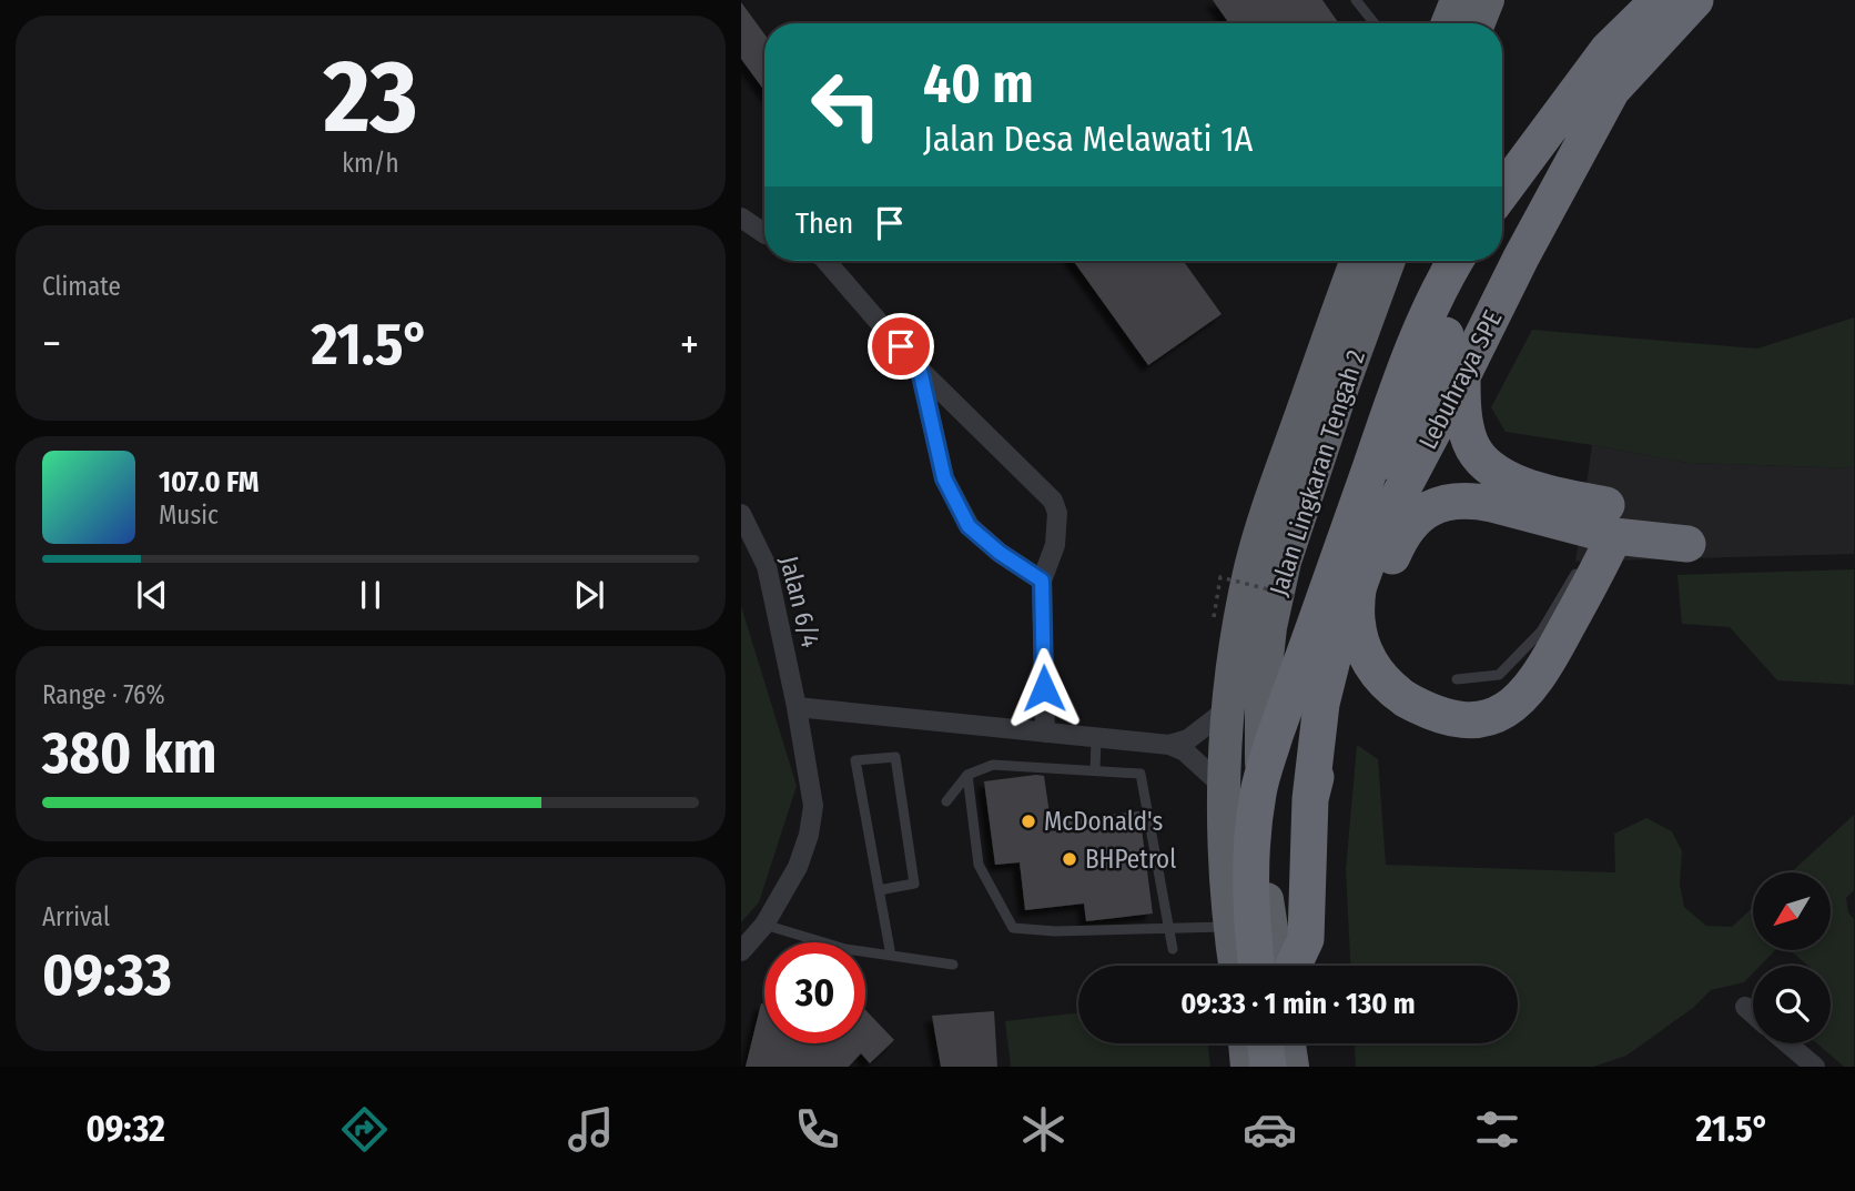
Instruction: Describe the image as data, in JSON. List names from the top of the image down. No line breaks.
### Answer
{"streets":{"highway":["Lebuhraya SPE","Jalan Lingkaran Tengah 2"],"street":["Jalan 6/4"]},"places":["McDonald's","BHPetrol"],"north":"bottom left","page":{"tile":[["23","km/h"],"Climate",["Range · 76%","380 km"],["Arrival","09:33"]],"turn":["40 m","Jalan Desa Melawati 1A"],"then":"Then","heat":["−","21.5°","+"],"song":["107.0 FM","Music"],"limit":"30","trip":"09:33 · 1 min · 130 m","tabs":["09:32","21.5°"]}}
